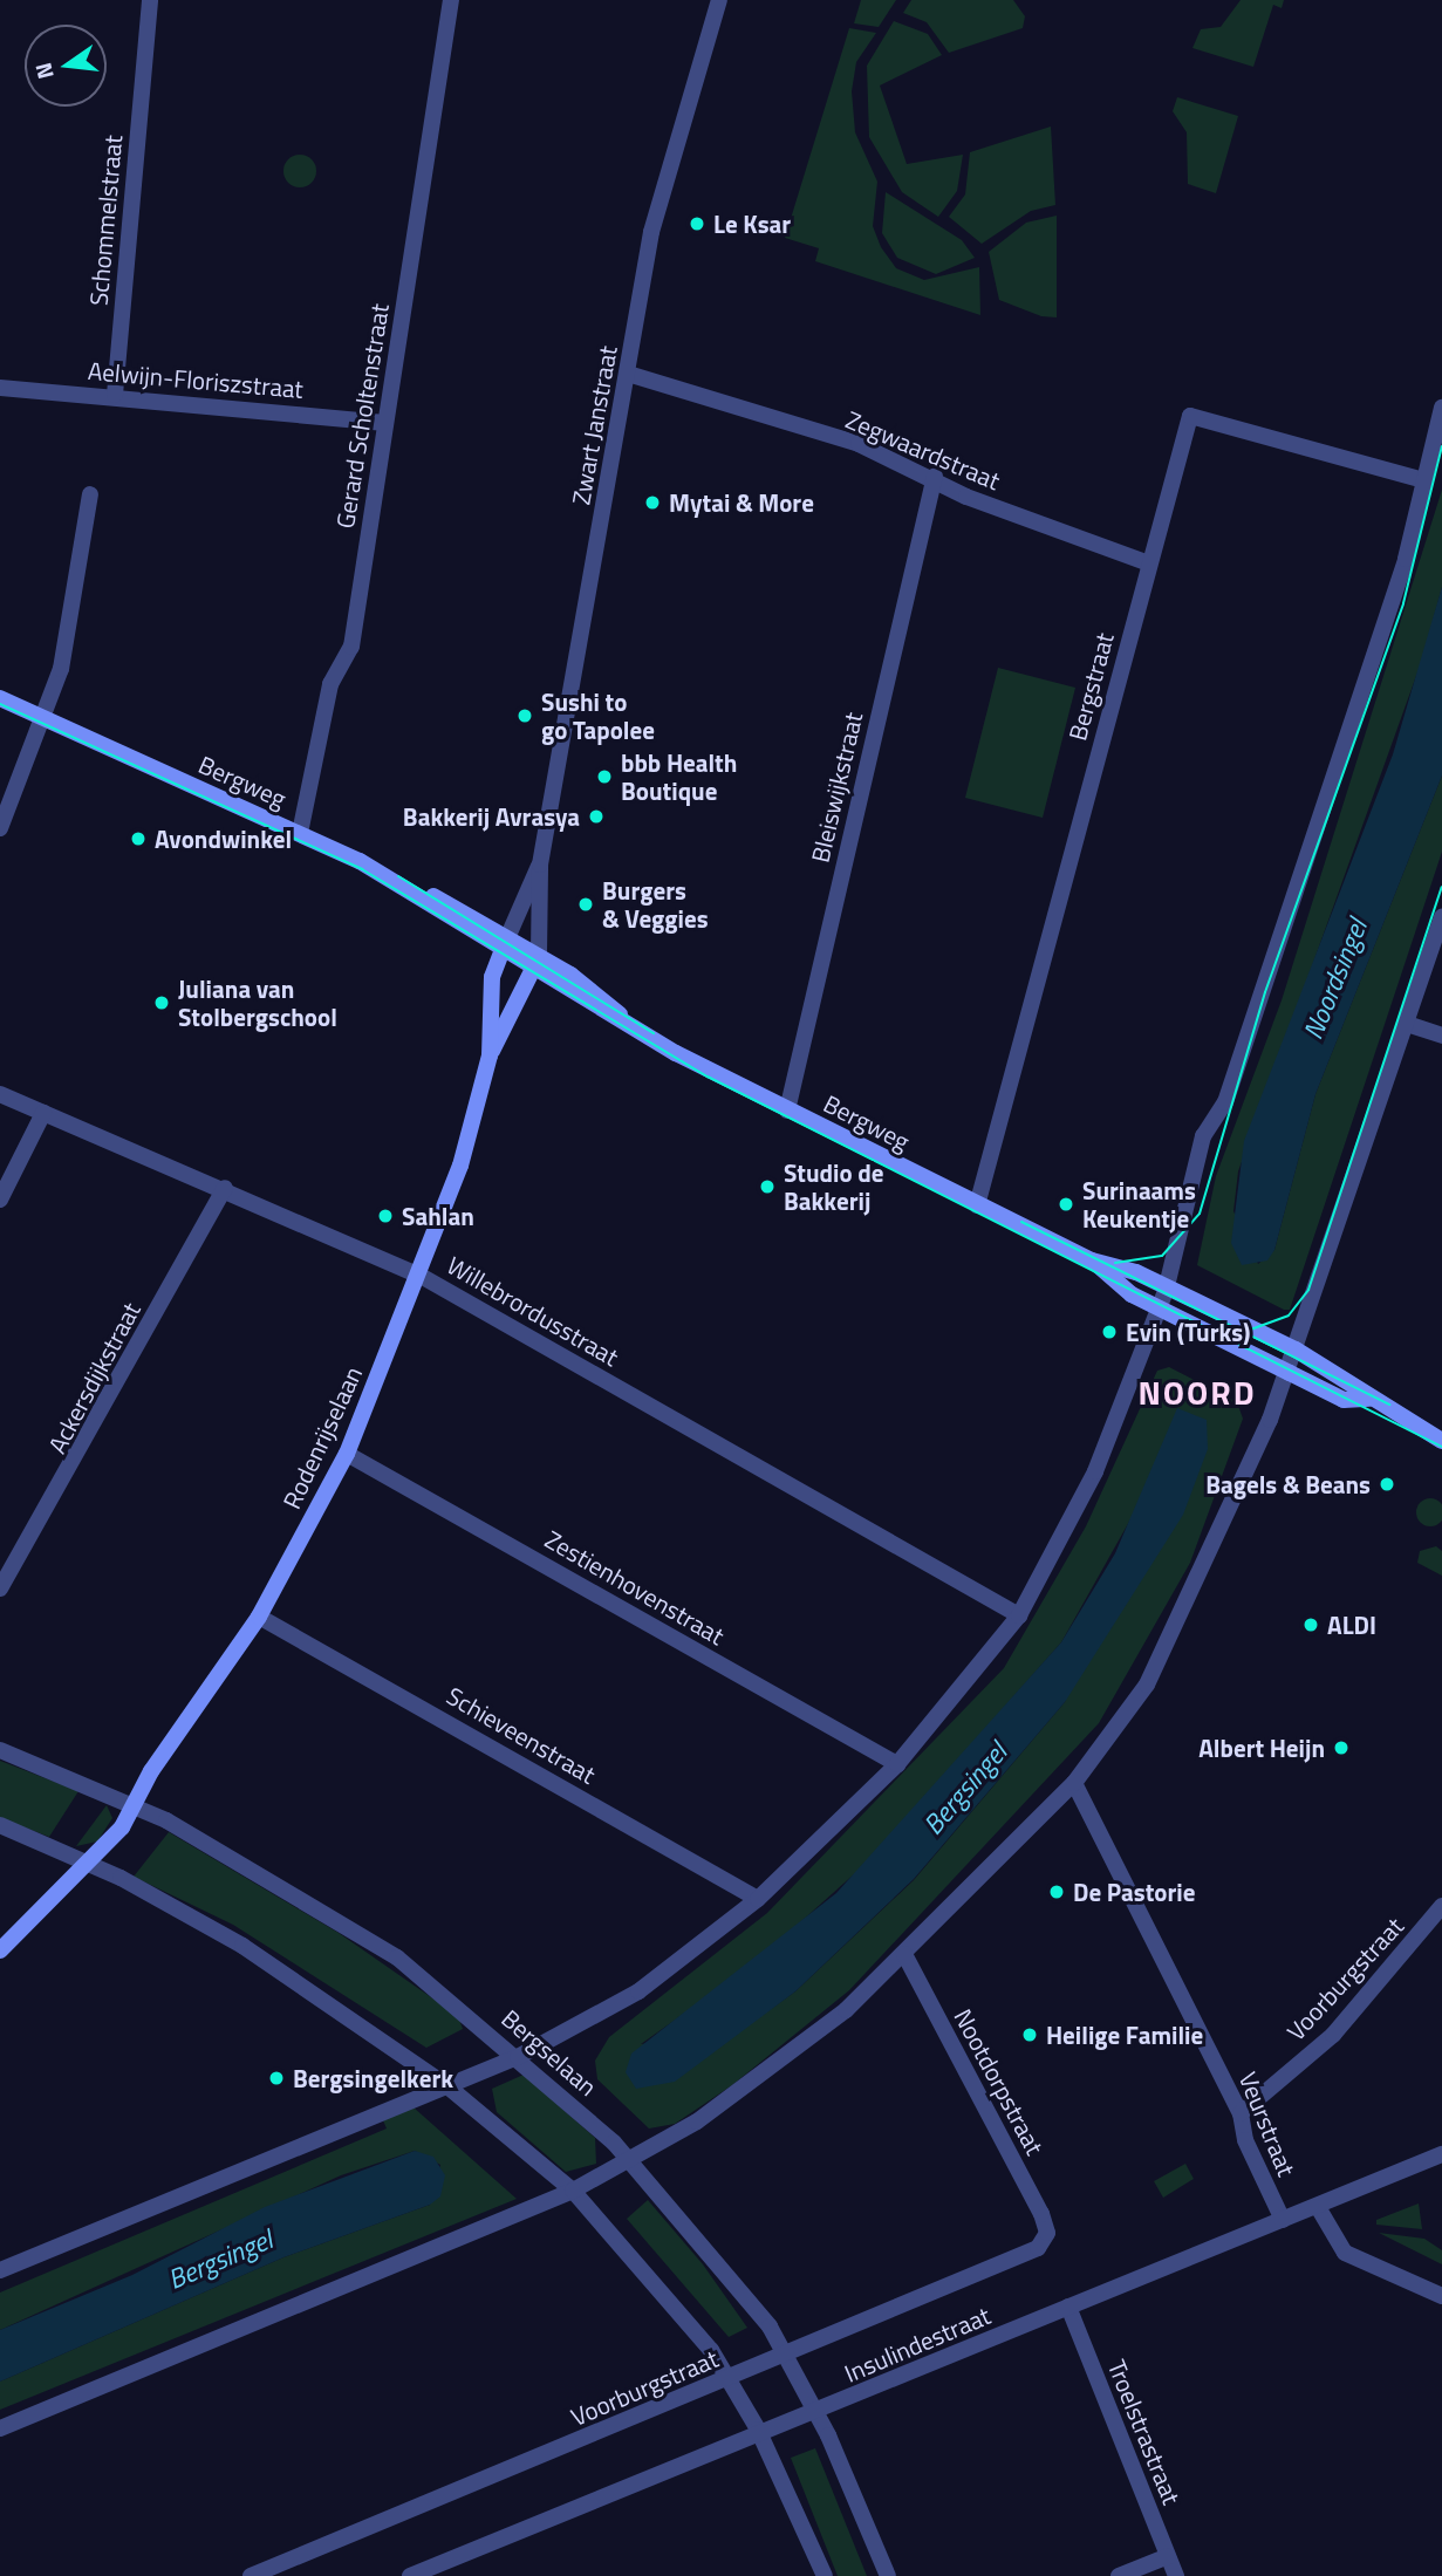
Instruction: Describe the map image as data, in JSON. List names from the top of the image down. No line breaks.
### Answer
{"streets":{"street":["Schommelstraat","Aelwijn-Floriszstraat","Gerard Scholtenstraat","Zwart Janstraat","Zegwaardstraat","Bergstraat","Bergweg","Bleiswijkstraat","Willebrordusstraat","Ackersdijkstraat","Rodenrijselaan","Zestienhovenstraat","Schieveenstraat","Voorburgstraat","Bergselaan","Nootdorpstraat","Veurstraat","Insulindestraat","Troelstrastraat"]},"crossings":[["Schommelstraat","Aelwijn-Floriszstraat"],["Aelwijn-Floriszstraat","Gerard Scholtenstraat"],["Gerard Scholtenstraat","Bergweg"],["Zwart Janstraat","Zegwaardstraat"],["Zwart Janstraat","Bergweg"],["Zwart Janstraat","Rodenrijselaan"],["Zegwaardstraat","Bergstraat"],["Zegwaardstraat","Bleiswijkstraat"],["Bergstraat","Bergweg"],["Bergweg","Bleiswijkstraat"],["Bergweg","Rodenrijselaan"],["Willebrordusstraat","Ackersdijkstraat"],["Willebrordusstraat","Rodenrijselaan"],["Rodenrijselaan","Zestienhovenstraat"],["Rodenrijselaan","Schieveenstraat"],["Rodenrijselaan","Bergselaan"],["Voorburgstraat","Bergselaan"],["Voorburgstraat","Nootdorpstraat"],["Voorburgstraat","Veurstraat"],["Bergselaan","Insulindestraat"],["Veurstraat","Insulindestraat"],["Insulindestraat","Troelstrastraat"]],"districts":["NOORD"],"water":["Noordsingel","Bergsingel"],"places":["Le Ksar","Mytai & More","Sushi to go Tapolee","bbb Health Boutique","Bakkerij Avrasya","Avondwinkel","Burgers & Veggies","Juliana van Stolbergschool","Studio de Bakkerij","Surinaams Keukentje","Sahlan","Evin (Turks)","Bagels & Beans","ALDI","Albert Heijn","De Pastorie","Heilige Familie","Bergsingelkerk"],"north":"left"}
